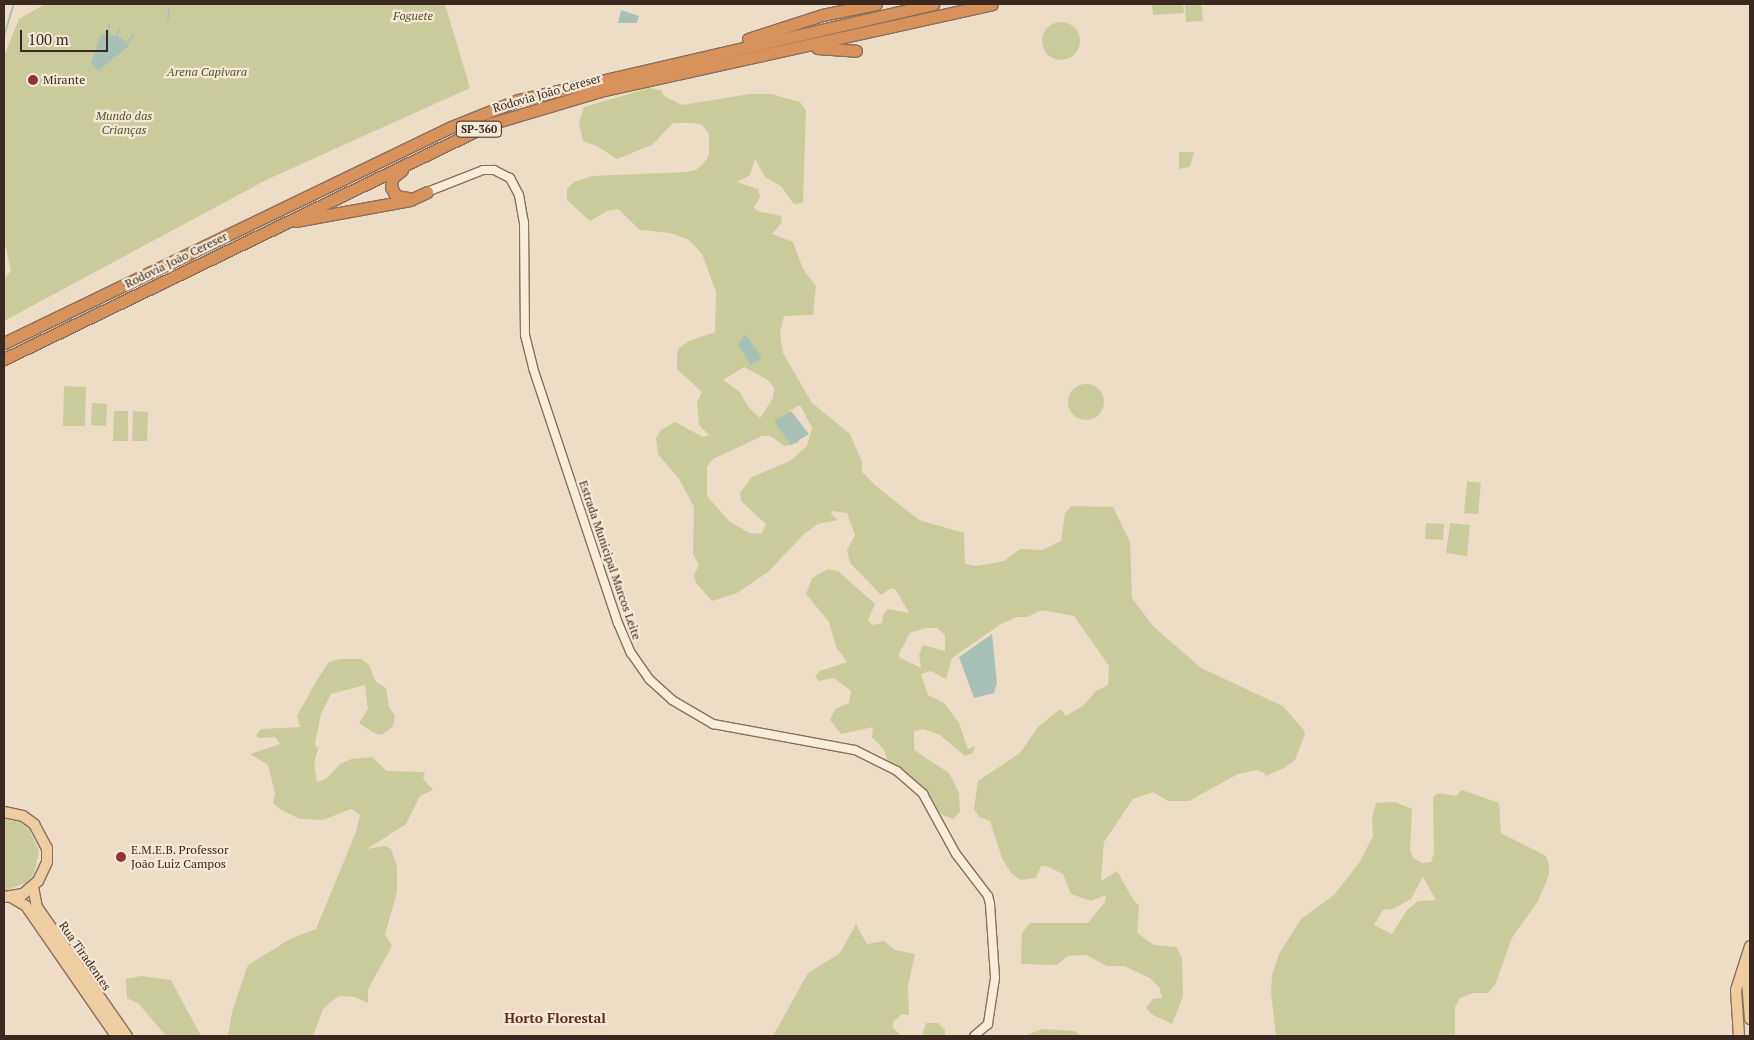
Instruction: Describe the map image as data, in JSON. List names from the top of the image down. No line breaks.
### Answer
{"streets":{"highway":["Rodovia João Cereser","SP-360"],"main road":["Rua Tiradentes"],"street":["Estrada Municipal Marcos Leite"]},"districts":["Horto Florestal"],"parks":["Foguete","Arena Capivara","Mundo das Crianças"],"places":["Mirante","E.M.E.B. Professor João Luiz Campos"],"scale_bar":"100 m"}
